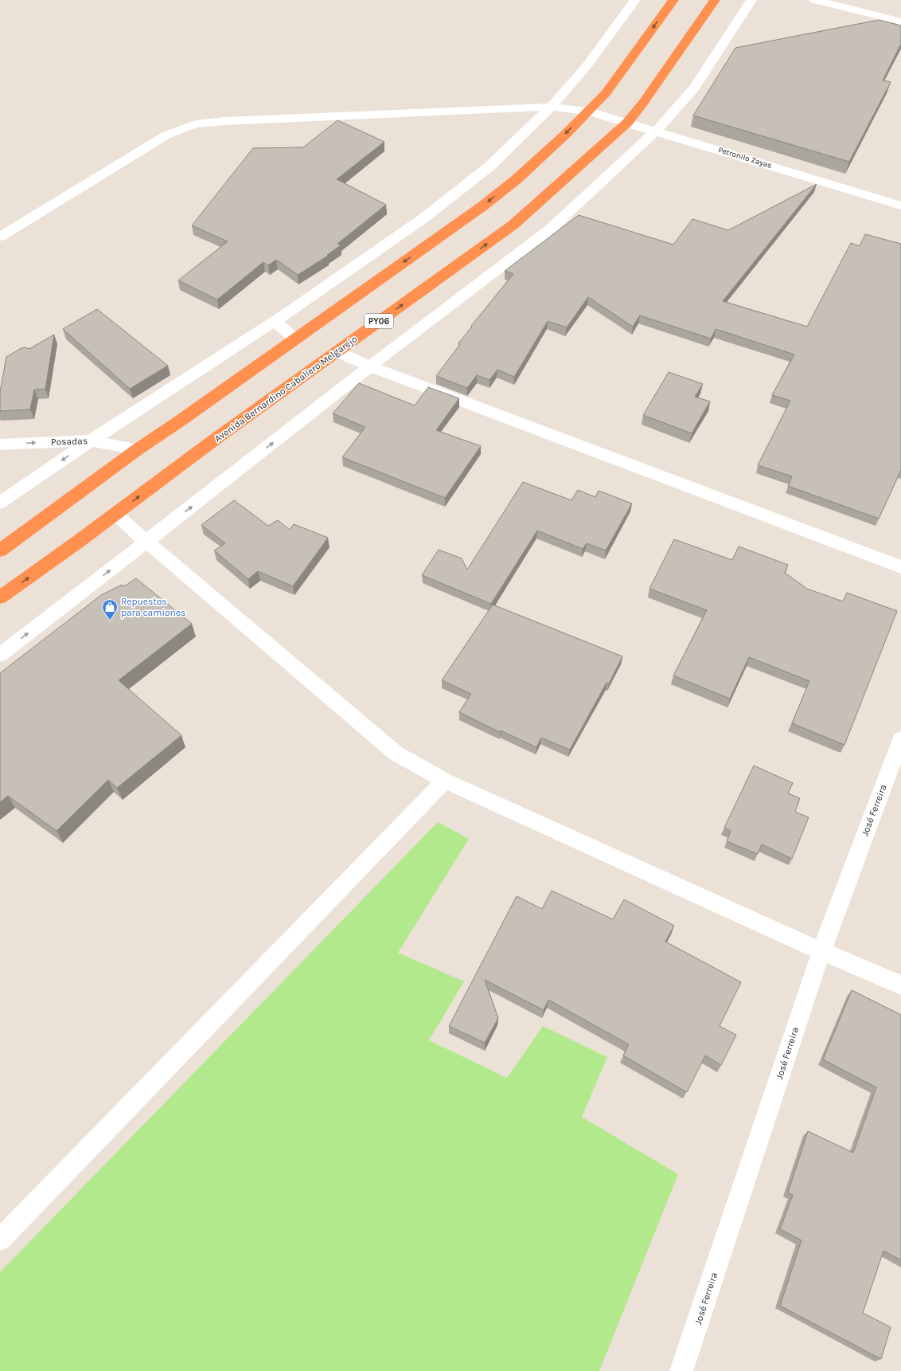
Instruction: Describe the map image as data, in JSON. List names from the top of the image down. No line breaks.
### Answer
{"streets":{"highway":["PY06","Avenida Bernardino Caballero Melgarejo"],"street":["Petronilo Zayas","Posadas","José Ferreira"]},"crossings":[["Petronilo Zayas","Avenida Bernardino Caballero Melgarejo"]],"one_way":["Posadas"],"places":{"shop":["Repuestos para camiones"]}}
